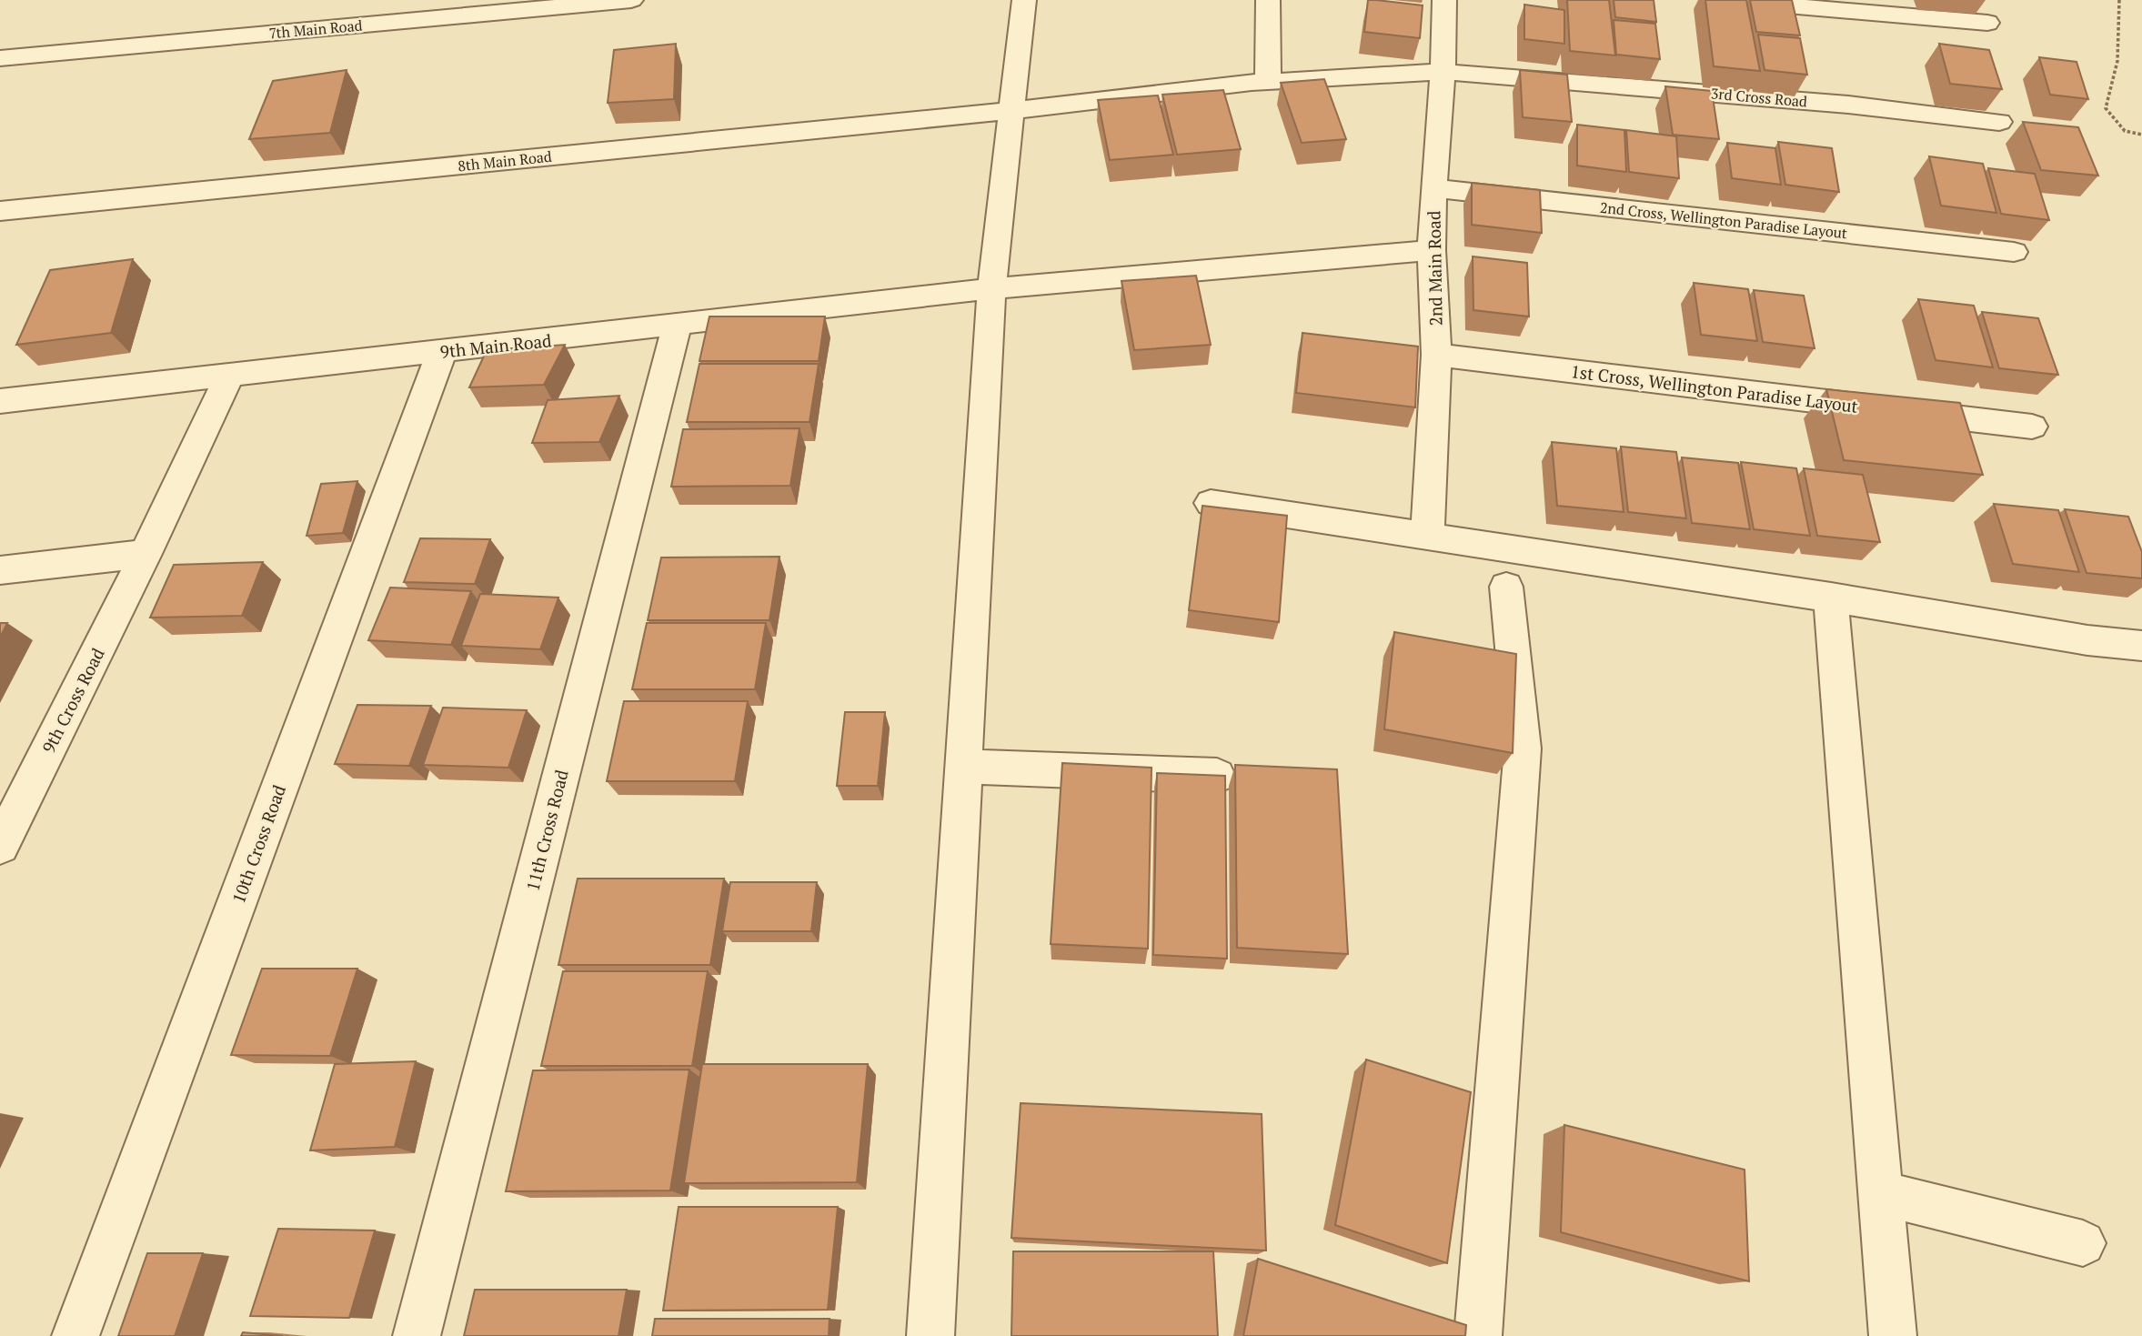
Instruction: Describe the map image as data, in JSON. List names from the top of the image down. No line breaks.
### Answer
{"streets":{"street":["7th Main Road","3rd Cross Road","8th Main Road","2nd Cross, Wellington Paradise Layout","2nd Main Road","9th Main Road","1st Cross, Wellington Paradise Layout","9th Cross Road","11th Cross Road","10th Cross Road"]},"crossings":[["3rd Cross Road","8th Main Road"],["3rd Cross Road","2nd Main Road"],["2nd Cross, Wellington Paradise Layout","2nd Main Road"],["2nd Main Road","9th Main Road"],["2nd Main Road","1st Cross, Wellington Paradise Layout"],["9th Main Road","9th Cross Road"],["9th Main Road","11th Cross Road"],["9th Main Road","10th Cross Road"]]}
